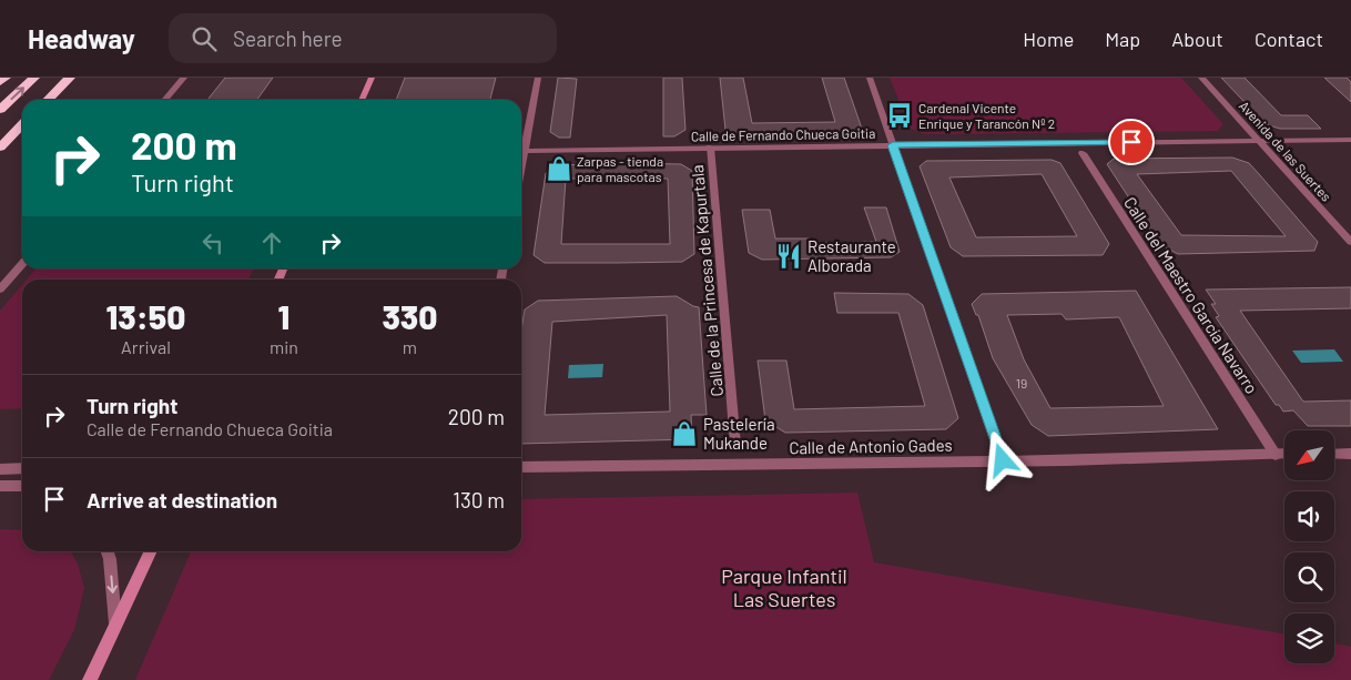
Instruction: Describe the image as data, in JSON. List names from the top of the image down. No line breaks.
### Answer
{"streets":{"street":["Calle de Fernando Chueca Goitia","Avenida de las Suertes","Calle de la Princesa de Kapurtala","Calle del Maestro García Navarro","Calle de Antonio Gades"]},"crossings":[["Calle de Fernando Chueca Goitia","Avenida de las Suertes"],["Calle de Fernando Chueca Goitia","Calle de la Princesa de Kapurtala"],["Calle del Maestro García Navarro","Calle de Antonio Gades"]],"parks":["Parque Infantil Las Suertes"],"places":{"bus stop":["Cardenal Vicente Enrique y Tarancón Nº 2"],"shop":["Zarpas - tienda para mascotas","Pastelería Mukande"],"restaurant":["Restaurante Alborada"]},"house_numbers":["19"],"north":"bottom left","page":{"header":"Headway","search":"Search here","nav":["Home","Map","About","Contact"],"turn":["200 m","Turn right"],"eta":["13:50","Arrival","1","min","330","m"],"list":[{"name":"Turn right","note":"Calle de Fernando Chueca Goitia","value":"200 m"},{"name":"Arrive at destination","value":"130 m"}]}}
